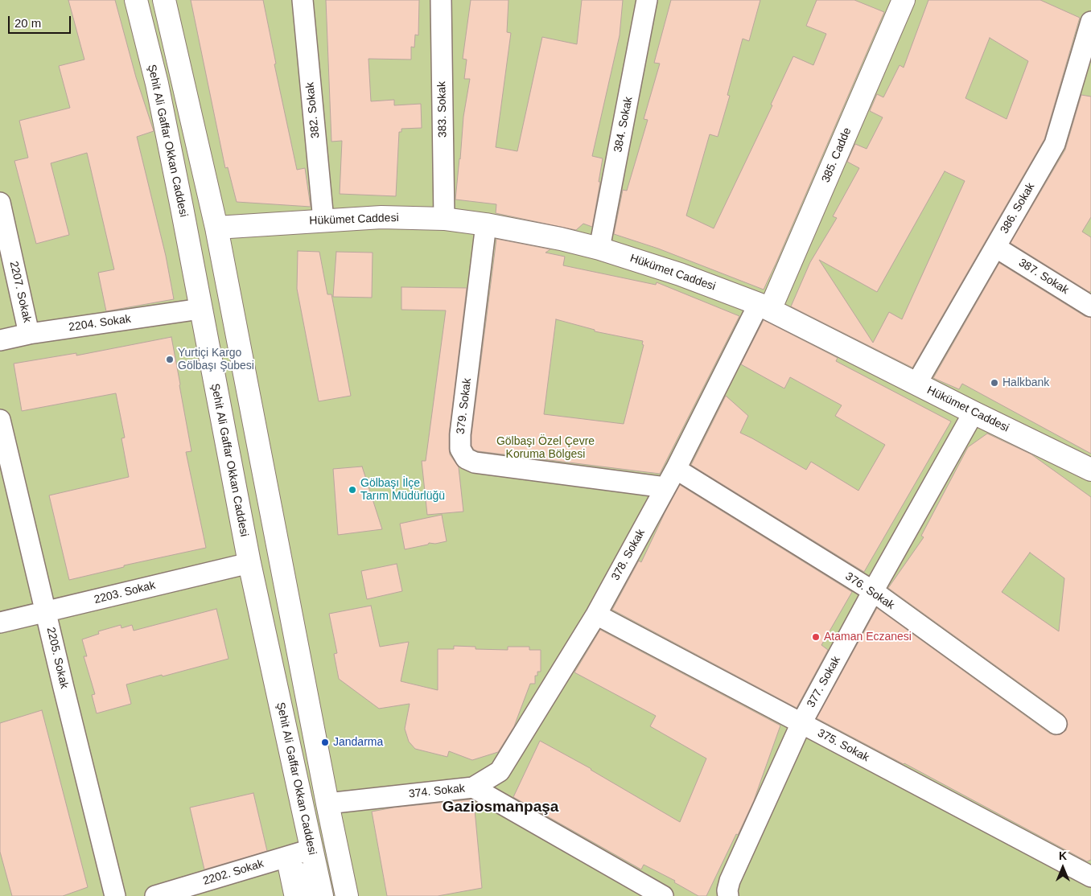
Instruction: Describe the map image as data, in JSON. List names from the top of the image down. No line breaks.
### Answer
{"streets":{"street":["383. Sokak","382. Sokak","384. Sokak","Şehit Ali Gaffar Okkan Caddesi","385. Cadde","386. Sokak","Hükümet Caddesi","387. Sokak","2207. Sokak","2204. Sokak","379. Sokak","378. Sokak","376. Sokak","2203. Sokak","2205. Sokak","377. Sokak","375. Sokak","374. Sokak","2202. Sokak"]},"crossings":[["383. Sokak","Hükümet Caddesi"],["382. Sokak","Hükümet Caddesi"],["384. Sokak","Hükümet Caddesi"],["Şehit Ali Gaffar Okkan Caddesi","2204. Sokak"],["Şehit Ali Gaffar Okkan Caddesi","2203. Sokak"],["Şehit Ali Gaffar Okkan Caddesi","2202. Sokak"],["385. Cadde","Hükümet Caddesi"],["385. Cadde","378. Sokak"],["386. Sokak","Hükümet Caddesi"],["386. Sokak","387. Sokak"],["Hükümet Caddesi","379. Sokak"],["Hükümet Caddesi","378. Sokak"],["Hükümet Caddesi","377. Sokak"],["2207. Sokak","2204. Sokak"],["379. Sokak","378. Sokak"],["378. Sokak","376. Sokak"],["378. Sokak","375. Sokak"],["378. Sokak","374. Sokak"],["376. Sokak","377. Sokak"],["2203. Sokak","2205. Sokak"],["377. Sokak","375. Sokak"]],"districts":["Gaziosmanpaşa"],"parks":["Gölbaşı Özel Çevre Koruma Bölgesi"],"places":["Yurtiçi Kargo Gölbaşı Şubesi","Halkbank","Gölbaşı İlçe Tarım Müdürlüğü","Ataman Eczanesi","Jandarma"],"scale_bar":"20 m","north":"top"}
